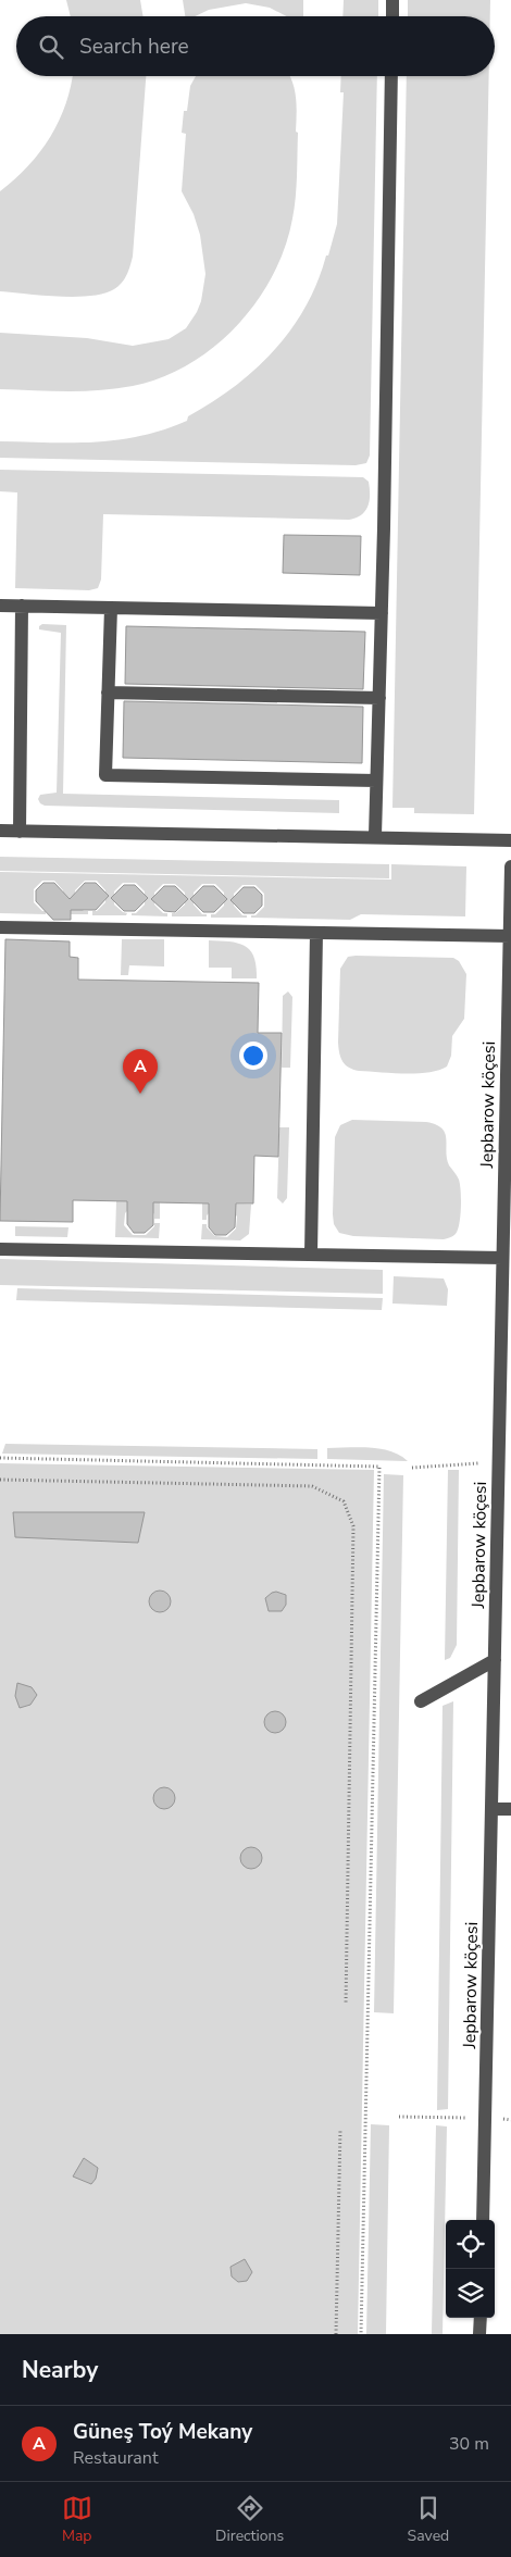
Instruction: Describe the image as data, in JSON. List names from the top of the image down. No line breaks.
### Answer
{"streets":{"street":["Jepbarow köçesi"]},"page":{"search":"Search here","pins":"A","heading":"Nearby","list":[{"mark":"A","name":"Güneş Toý Mekany","note":"Restaurant","value":"30 m"}],"nav":["Map","Directions","Saved"]}}
